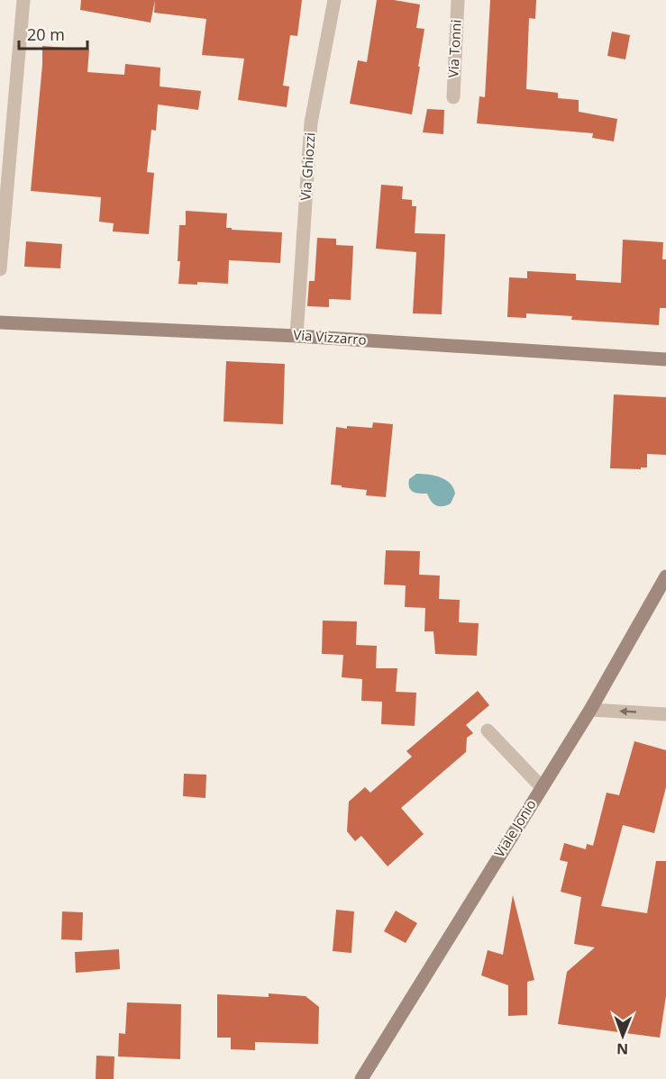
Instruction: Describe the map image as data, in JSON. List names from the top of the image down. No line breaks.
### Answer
{"streets":{"street":["Via Tonni","Via Ghiozzi","Via Vizzarro","Viale Jonio"]},"crossings":[["Via Ghiozzi","Via Vizzarro"]],"scale_bar":"20 m","north":"bottom"}
